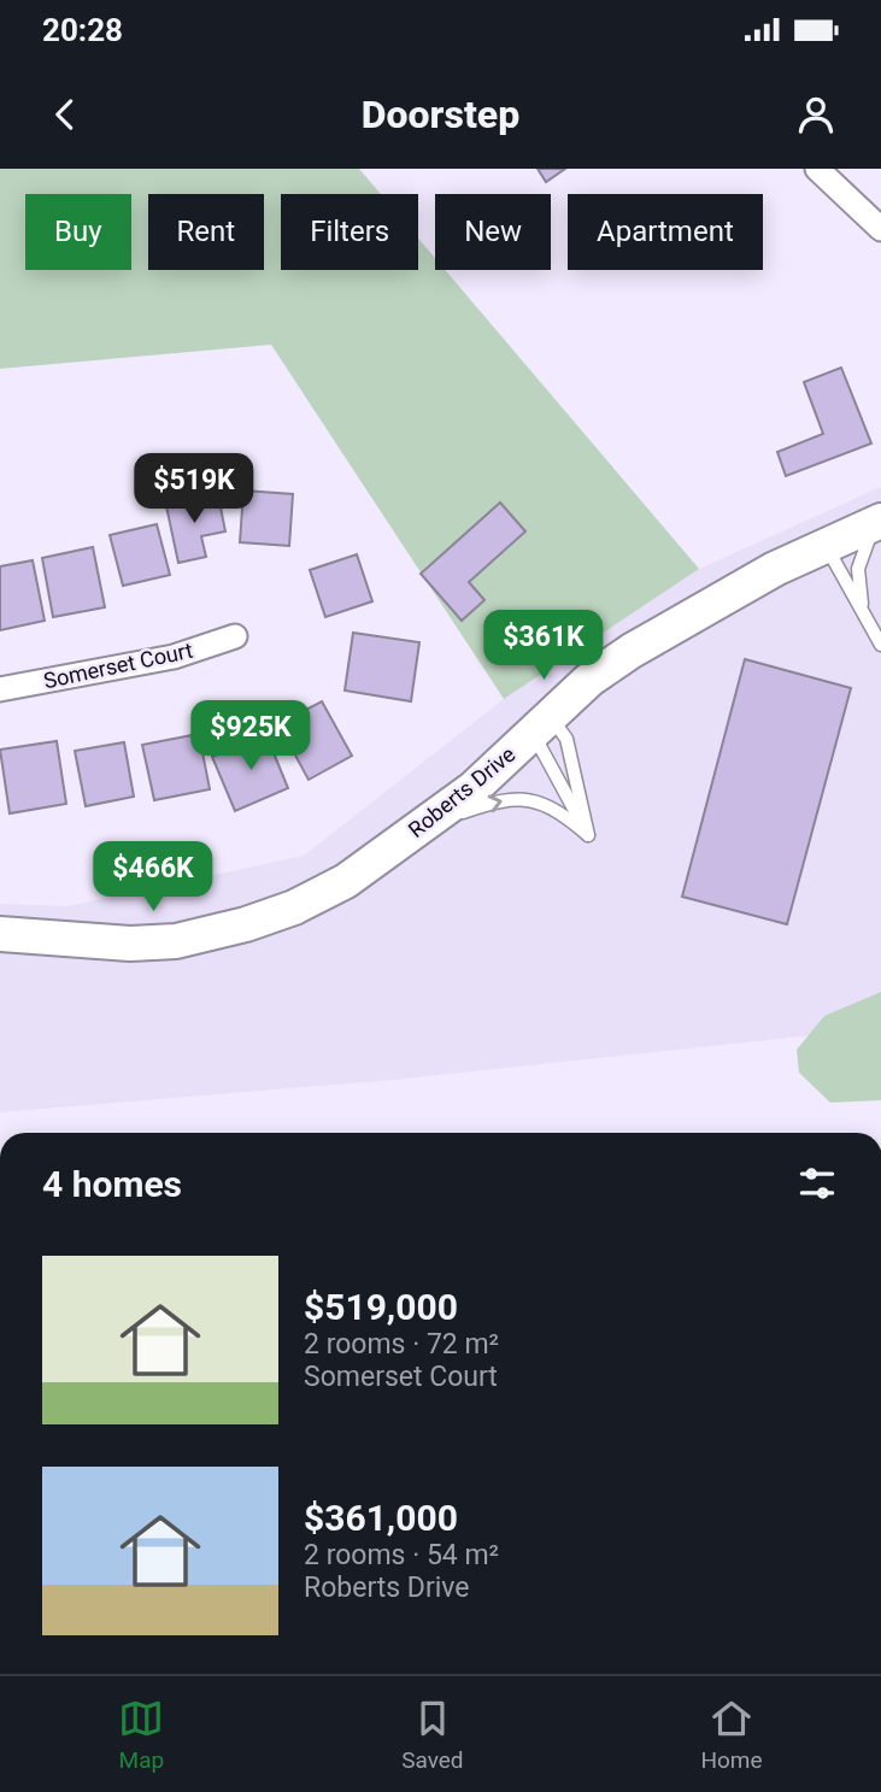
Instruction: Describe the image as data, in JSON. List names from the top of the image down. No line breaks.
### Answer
{"streets":{"street":["Somerset Court","Roberts Drive"]},"page":{"status":"20:28","header":"Doorstep","chip":["Buy","Rent","Filters","New","Apartment"],"price":["$519K","$361K","$925K","$466K"],"heading":"4 homes","list":[{"name":"$519,000","note":"2 rooms · 72 m² · Somerset Court"},{"name":"$361,000","note":"2 rooms · 54 m² · Roberts Drive"}],"tabs":["Map","Saved","Home"]}}
